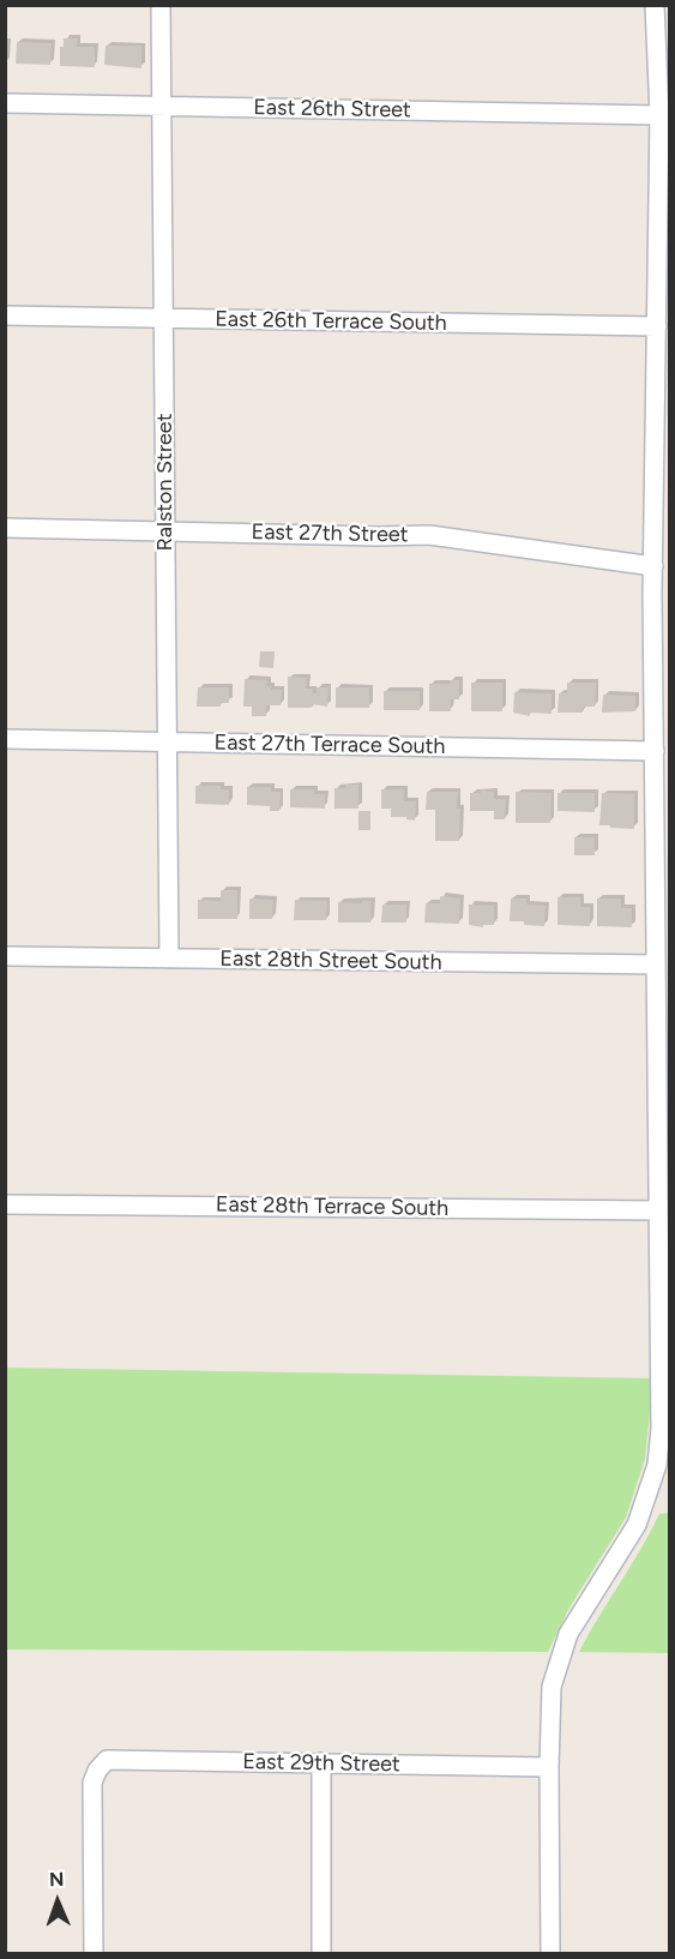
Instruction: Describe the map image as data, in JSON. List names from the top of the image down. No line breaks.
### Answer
{"streets":{"street":["East 26th Street","East 26th Terrace South","Ralston Street","East 27th Street","East 27th Terrace South","East 28th Street South","East 28th Terrace South","East 29th Street"]},"crossings":[["East 26th Street","Ralston Street"],["East 26th Terrace South","Ralston Street"],["Ralston Street","East 27th Street"],["Ralston Street","East 27th Terrace South"],["Ralston Street","East 28th Street South"]],"north":"top"}
